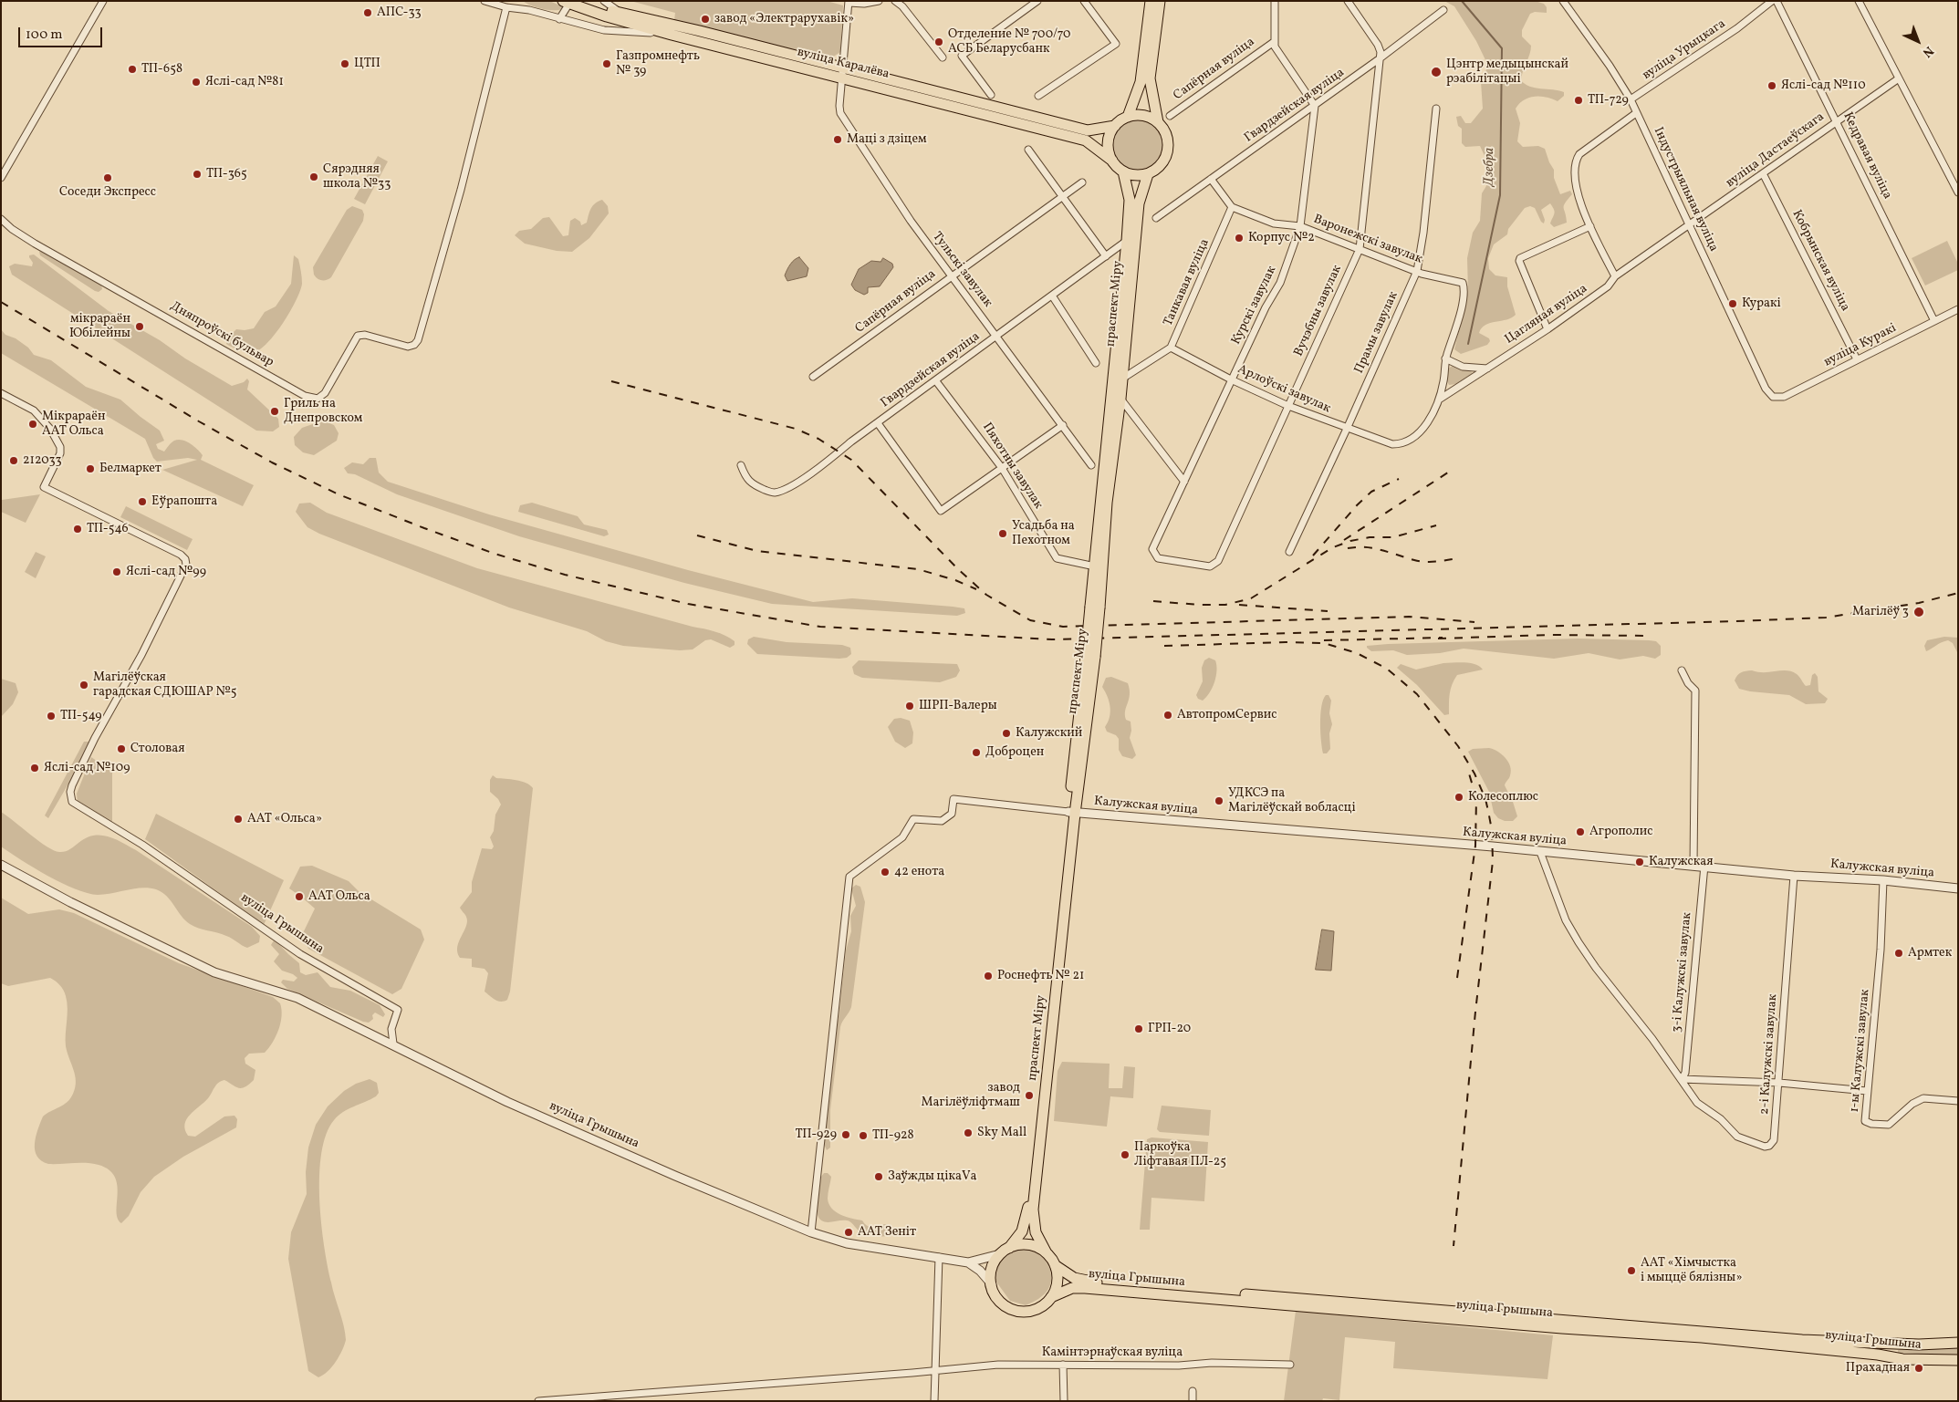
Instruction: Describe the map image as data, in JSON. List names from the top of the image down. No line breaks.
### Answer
{"streets":{"main road":["вуліца Каралёва","праспект Міру","вуліца Грышына"],"street":["вуліца Урыцкага","Сапёрная вуліца","Гвардзейская вуліца","вуліца Дастаеўскага","Кедравая вуліца","Індустрыяльная вуліца","Варонежскі завулак","Кобрынская вуліца","Тульскі завулак","Танкавая вуліца","Курскі завулак","Вучэбны завулак","Цагляная вуліца","Прамы завулак","Дняпроўскі бульвар","вуліца Куракі","Арлоўскі завулак","Пяхотны завулак","Калужская вуліца","3-і Калужскі завулак","1-ы Калужскі завулак","2-і Калужскі завулак","Камінтэрнаўская вуліца"]},"crossings":[["вуліца Урыцкага","Індустрыяльная вуліца"],["вуліца Каралёва","Тульскі завулак"],["вуліца Каралёва","праспект Міру"],["Сапёрная вуліца","Тульскі завулак"],["Гвардзейская вуліца","Тульскі завулак"],["Гвардзейская вуліца","праспект Міру"],["Гвардзейская вуліца","Курскі завулак"],["Гвардзейская вуліца","Вучэбны завулак"],["Гвардзейская вуліца","Пяхотны завулак"],["вуліца Дастаеўскага","Кедравая вуліца"],["вуліца Дастаеўскага","Індустрыяльная вуліца"],["вуліца Дастаеўскага","Кобрынская вуліца"],["вуліца Дастаеўскага","Цагляная вуліца"],["Кедравая вуліца","вуліца Куракі"],["Індустрыяльная вуліца","Цагляная вуліца"],["Індустрыяльная вуліца","вуліца Куракі"],["Варонежскі завулак","Танкавая вуліца"],["Варонежскі завулак","Курскі завулак"],["Варонежскі завулак","Вучэбны завулак"],["Варонежскі завулак","Прамы завулак"],["Кобрынская вуліца","вуліца Куракі"],["Танкавая вуліца","Арлоўскі завулак"],["праспект Міру","Пяхотны завулак"],["праспект Міру","Калужская вуліца"],["праспект Міру","вуліца Грышына"],["Курскі завулак","Вучэбны завулак"],["Курскі завулак","Арлоўскі завулак"],["Вучэбны завулак","Арлоўскі завулак"],["Цагляная вуліца","Арлоўскі завулак"],["Прамы завулак","Арлоўскі завулак"],["Калужская вуліца","3-і Калужскі завулак"],["Калужская вуліца","1-ы Калужскі завулак"],["Калужская вуліца","2-і Калужскі завулак"],["3-і Калужскі завулак","2-і Калужскі завулак"]],"water":["Дзебра"],"places":["АПС-33","завод «Электрарухавік»","Отделение № 700/70 АСБ Беларусбанк","ЦТП","Газпромнефть № 39","ТП-658","Цэнтр медыцынскай рэабілітацыі","Яслі-сад №81","Яслі-сад №110","ТП-729","Маці з дзіцем","ТП-365","Сярэдняя школа №33","Соседи Экспресс","Корпус №2","Куракі","мікрараён Юбілейны","Гриль на Днепровском","Мікрараён ААТ Ольса","212033","Белмаркет","Еўрапошта","ТП-546","Усадьба на Пехотном","Яслі-сад №99","Магілёў 3","Магілёўская гарадская СДЮШАР №5","ШРП-Валеры","АвтопромСервис","ТП-549","Калужский","Столовая","Доброцен","Яслі-сад №109","Колесоплюс","УДКСЭ па Магілёўскай вобласці","ААТ «Ольса»","Агрополис","Калужская","42 енота","ААТ Ольса","Армтек","Роснефть № 21","ГРП-20","завод Магілёўліфтмаш","Sky Mall","ТП-929","ТП-928","Паркоўка Ліфтавая ПЛ-25","Заўжды цікаVа","ААТ Зеніт","ААТ «Хімчыстка і мыццё бялізны»","Прахадная"],"scale_bar":"100 m","north":"bottom right"}
